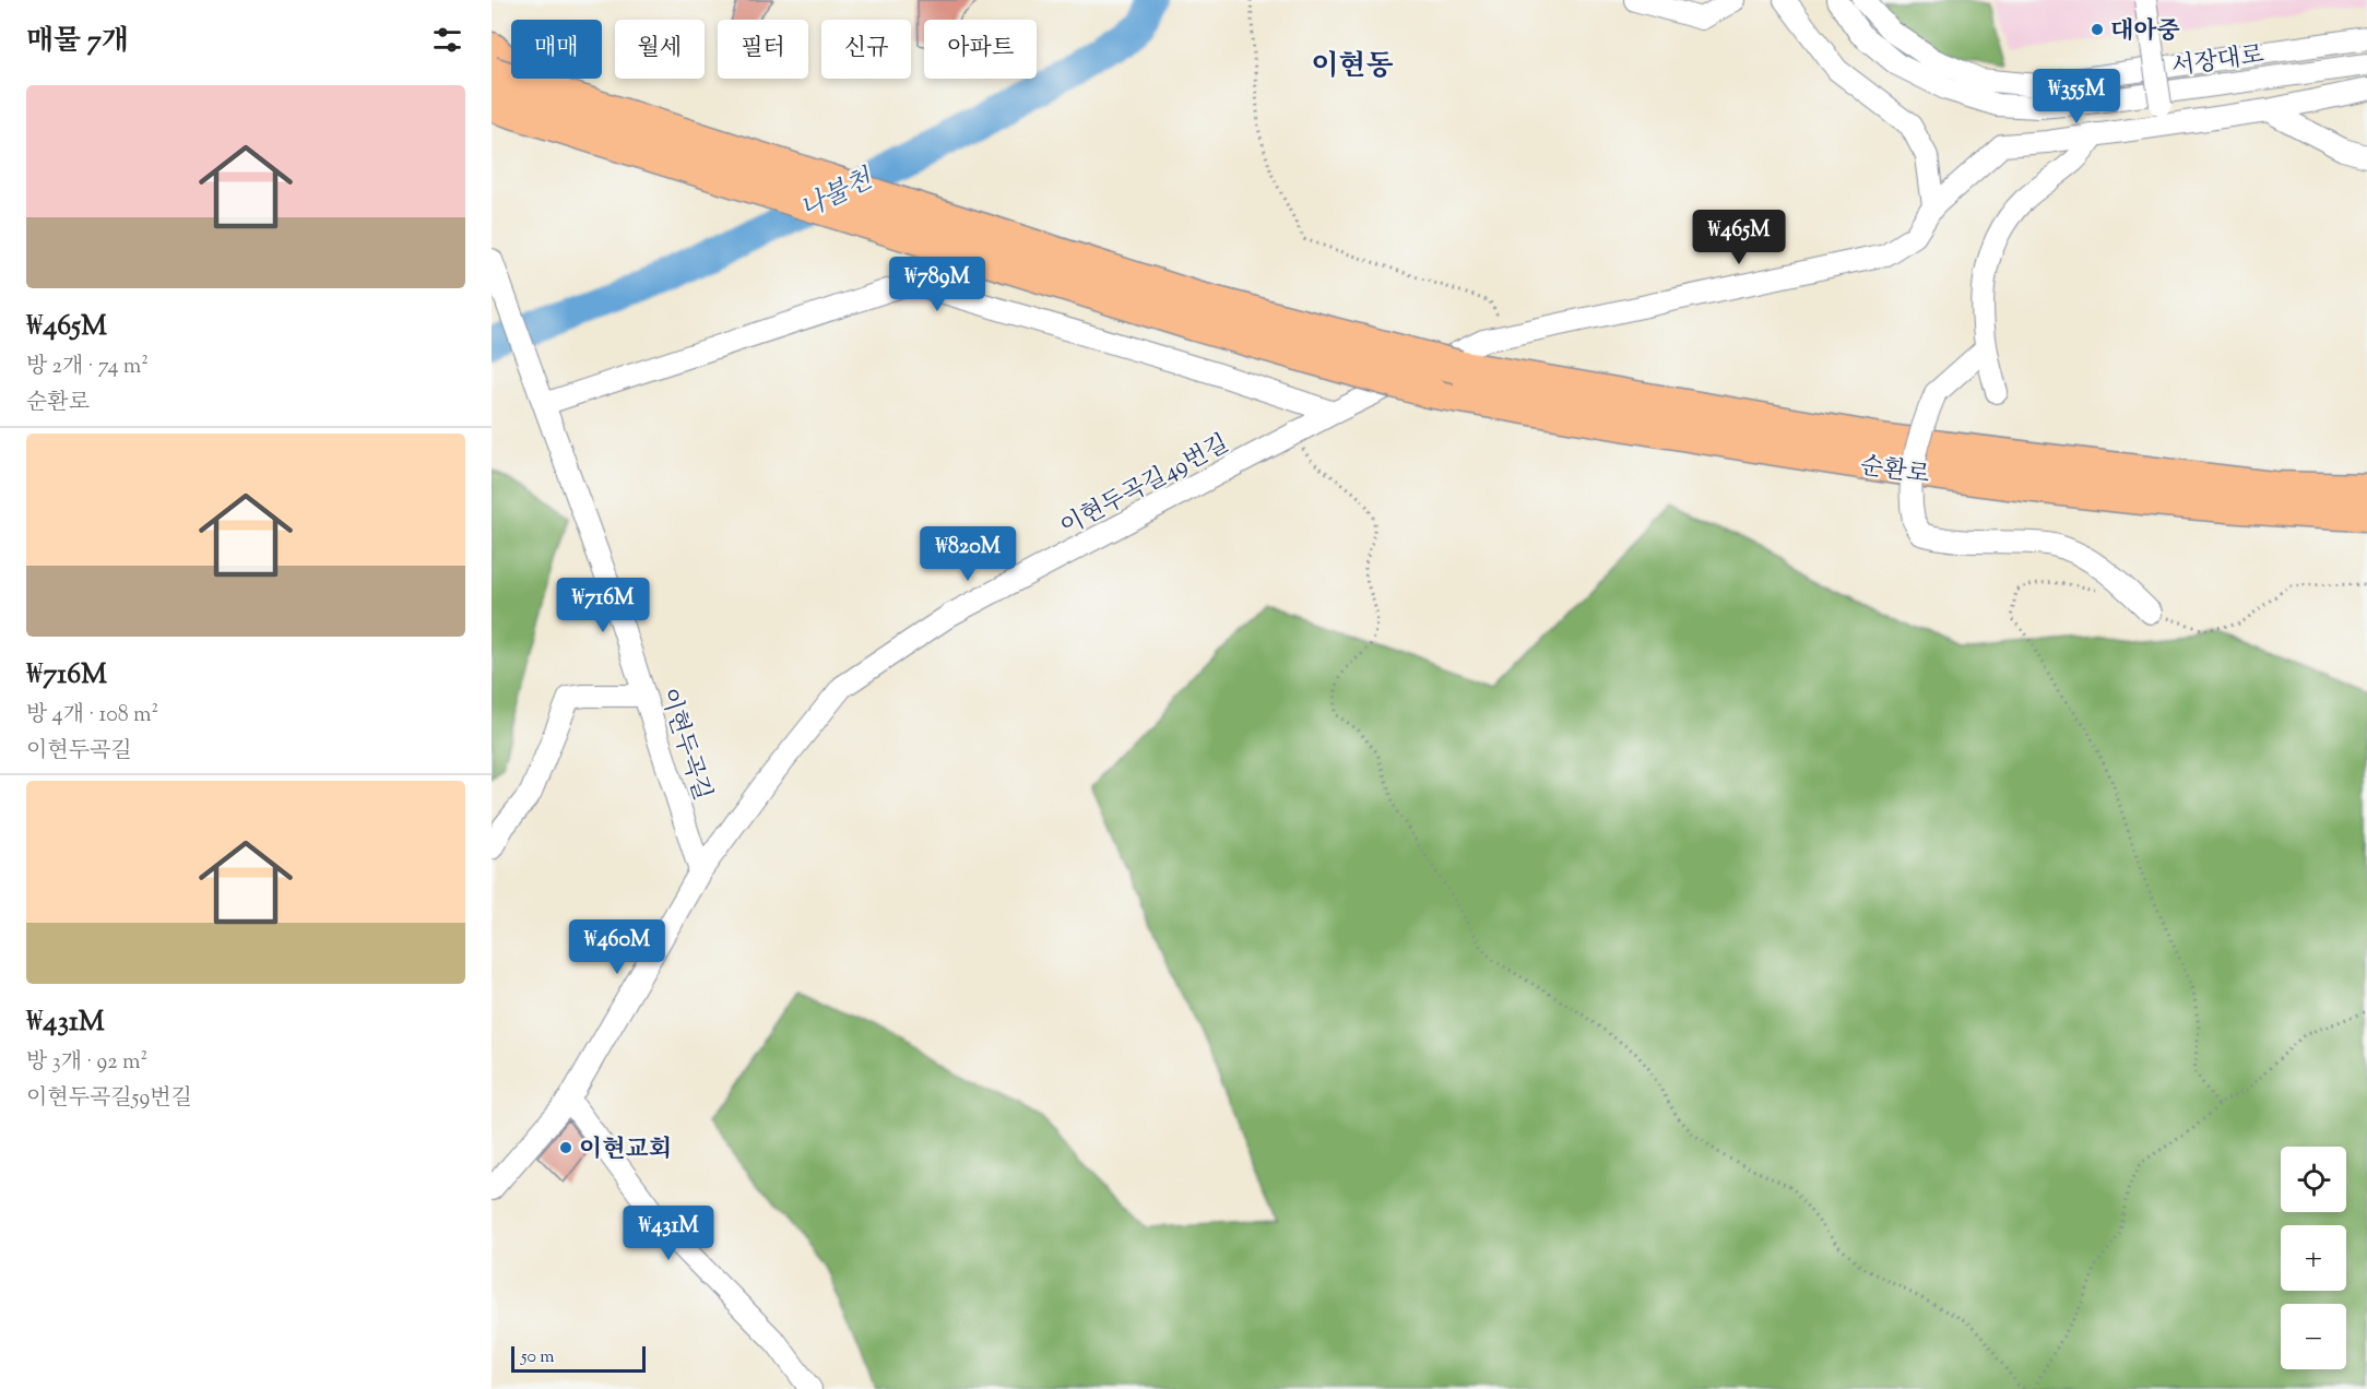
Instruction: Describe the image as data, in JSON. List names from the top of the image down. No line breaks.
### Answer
{"streets":{"highway":["순환로"],"street":["서장대로","이현두곡길49번길","이현두곡길"]},"crossings":[["이현두곡길49번길","이현두곡길"]],"districts":["이현동"],"water":["나불천"],"places":["대아중","이현교회"],"scale_bar":"50 m","page":{"heading":"매물 7개","chip":["매매","월세","필터","신규","아파트"],"price":["₩355M","₩465M","₩789M","₩820M","₩716M","₩460M","₩431M"],"list":[{"name":"₩465M","note":"방 2개 · 74 m² · 순환로"},{"name":"₩716M","note":"방 4개 · 108 m² · 이현두곡길"},{"name":"₩431M","note":"방 3개 · 92 m² · 이현두곡길59번길"}],"map_buttons":["+","−"],"scale":"50 m"}}
